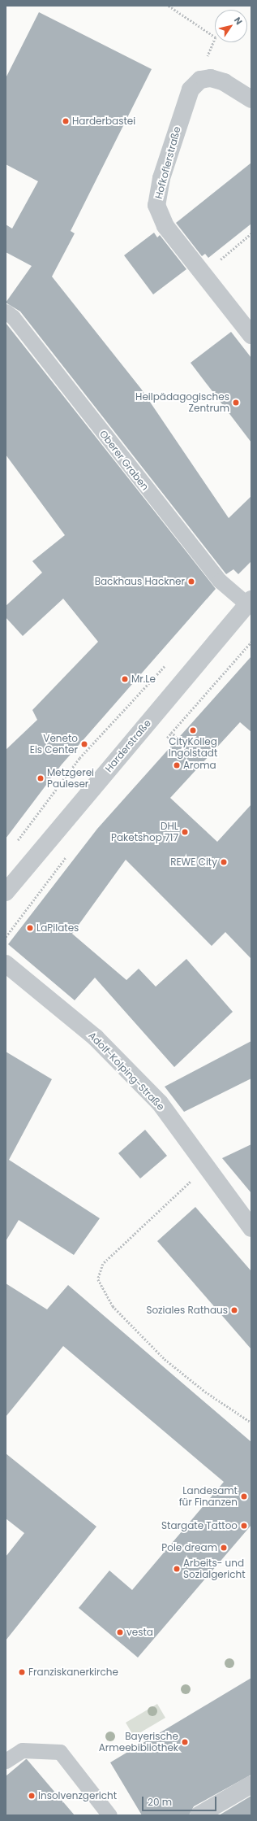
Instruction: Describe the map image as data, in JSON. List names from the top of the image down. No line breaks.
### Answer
{"streets":{"street":["Hofkoflerstraße","Oberer Graben","Harderstraße","Adolf-Kolping-Straße"]},"crossings":[["Oberer Graben","Harderstraße"]],"places":["Harderbastei","Heilpädagogisches Zentrum","Backhaus Hackner","Mr.Le","CityKolleg Ingolstadt","Veneto Eis Center","Aroma","Metzgerei Pauleser","DHL Paketshop 717","REWE City","LaPilates","Soziales Rathaus","Landesamt für Finanzen","Stargate Tattoo","Pole dream","Arbeits- und Sozialgericht","vesta","Franziskanerkirche","Bayerische Armeebibliothek","Insolvenzgericht"],"scale_bar":"20 m","north":"top right"}
